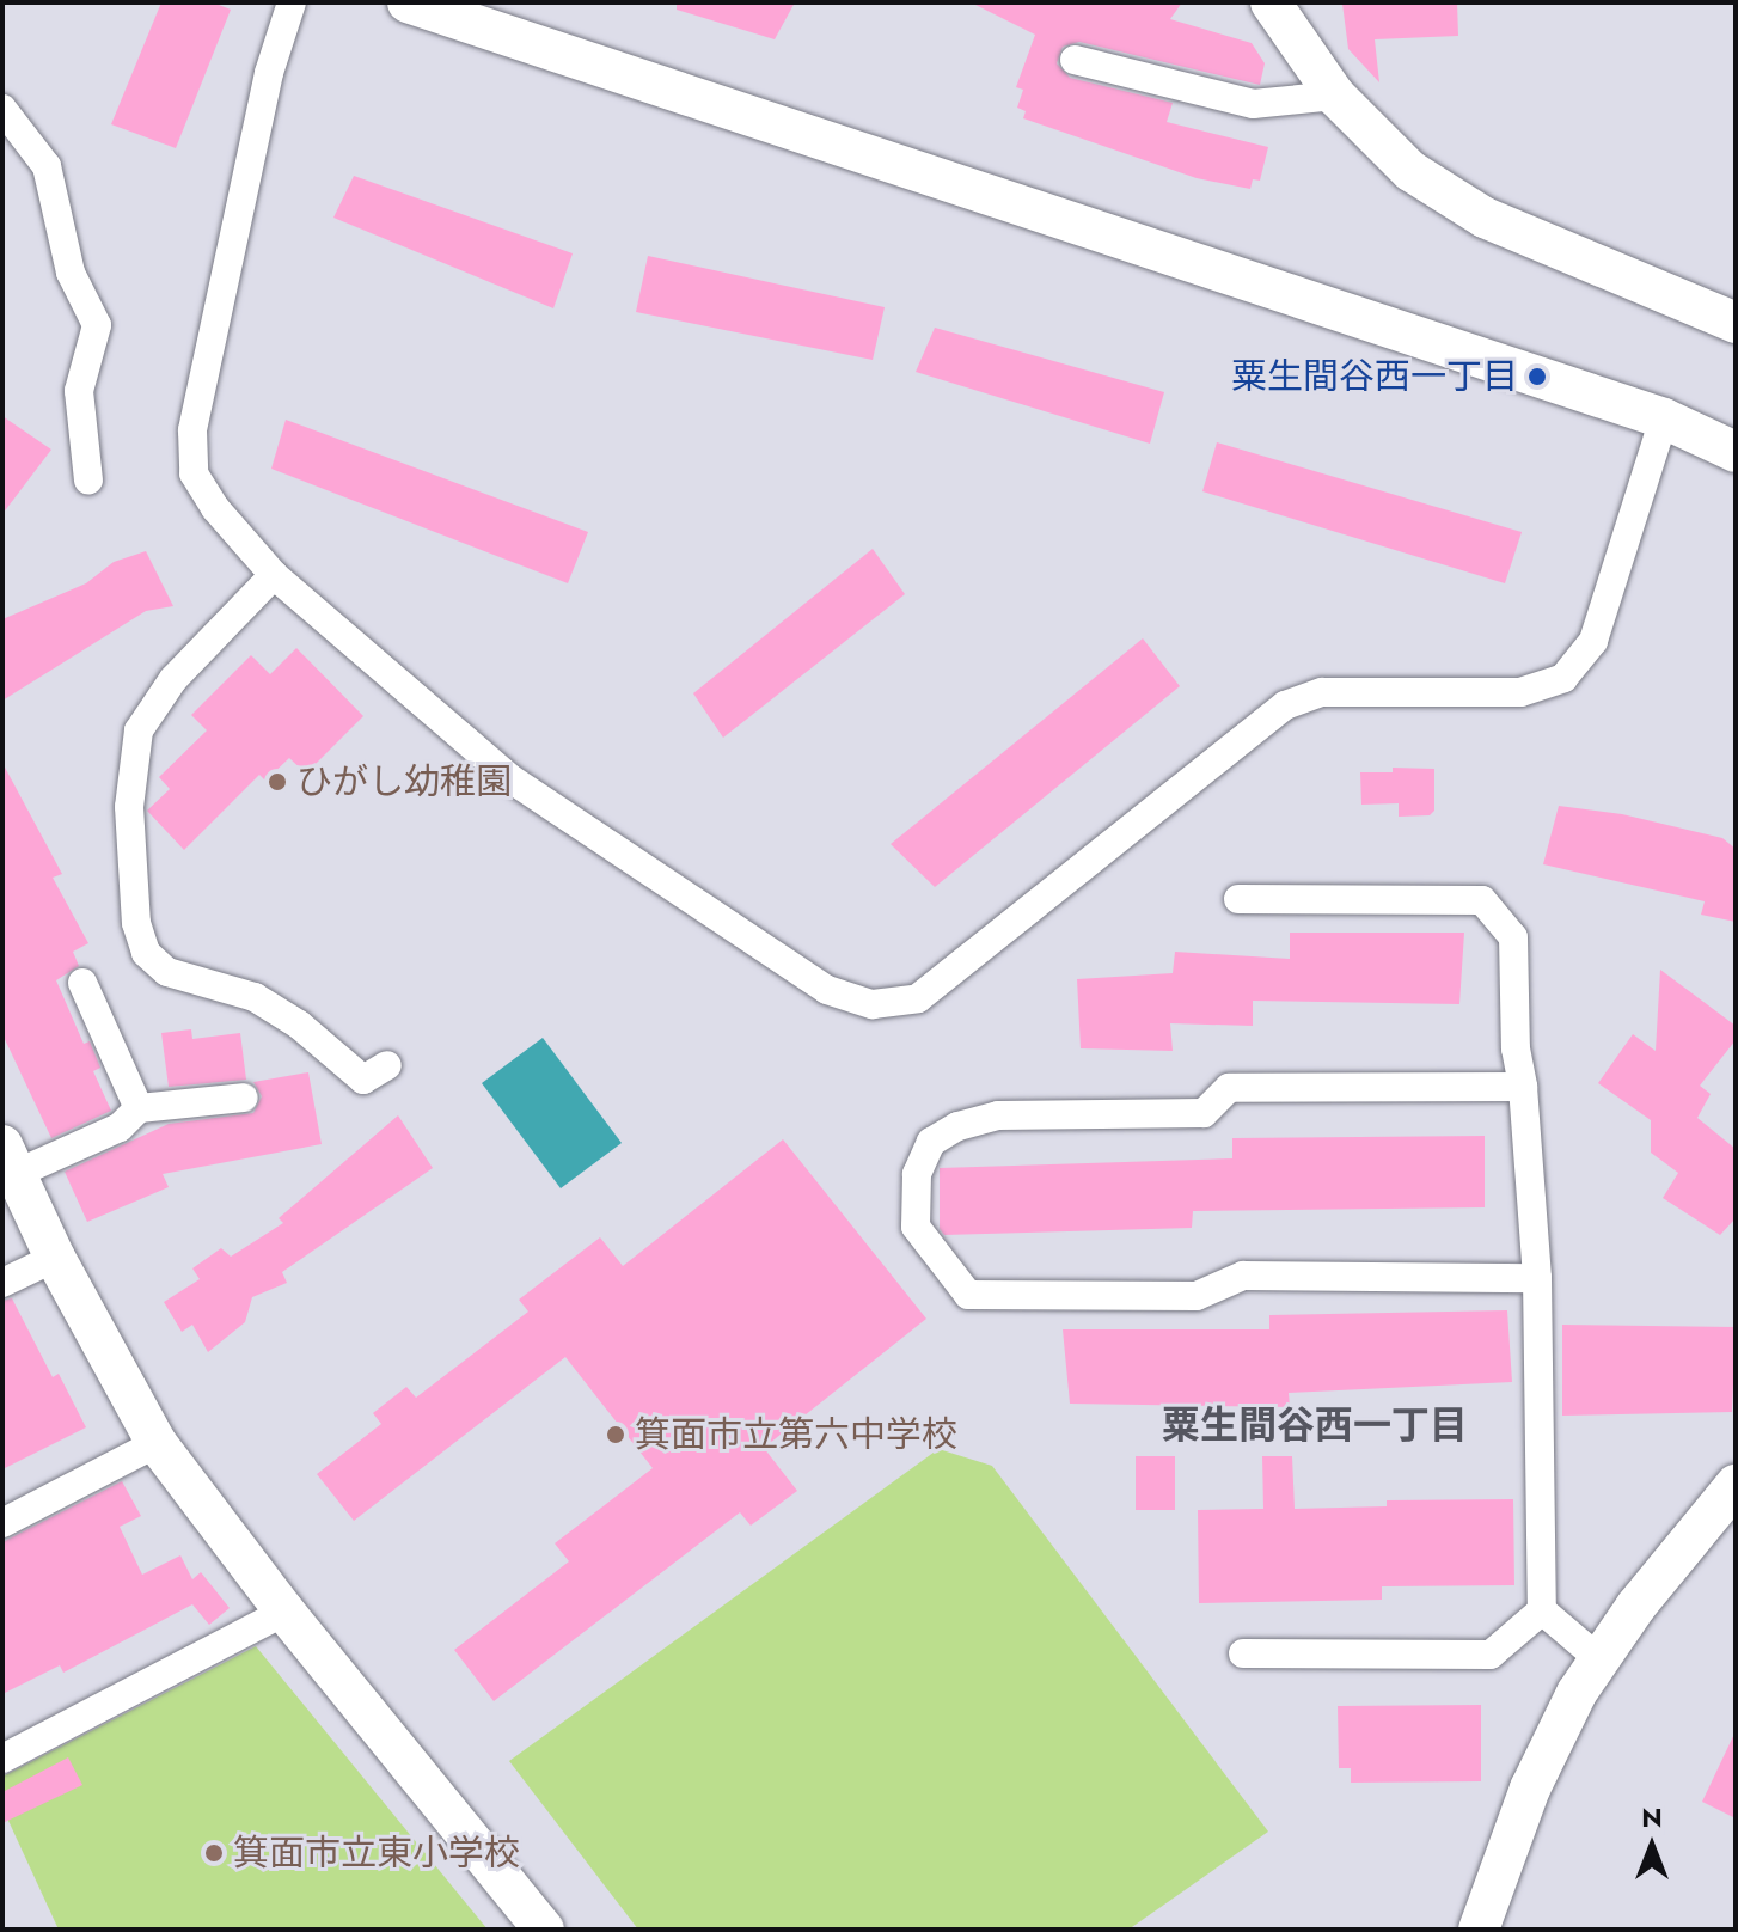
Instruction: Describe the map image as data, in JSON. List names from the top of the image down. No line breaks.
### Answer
{"districts":["粟生間谷西一丁目"],"places":["粟生間谷西一丁目","ひがし幼稚園","箕面市立第六中学校","箕面市立東小学校"],"north":"top"}
